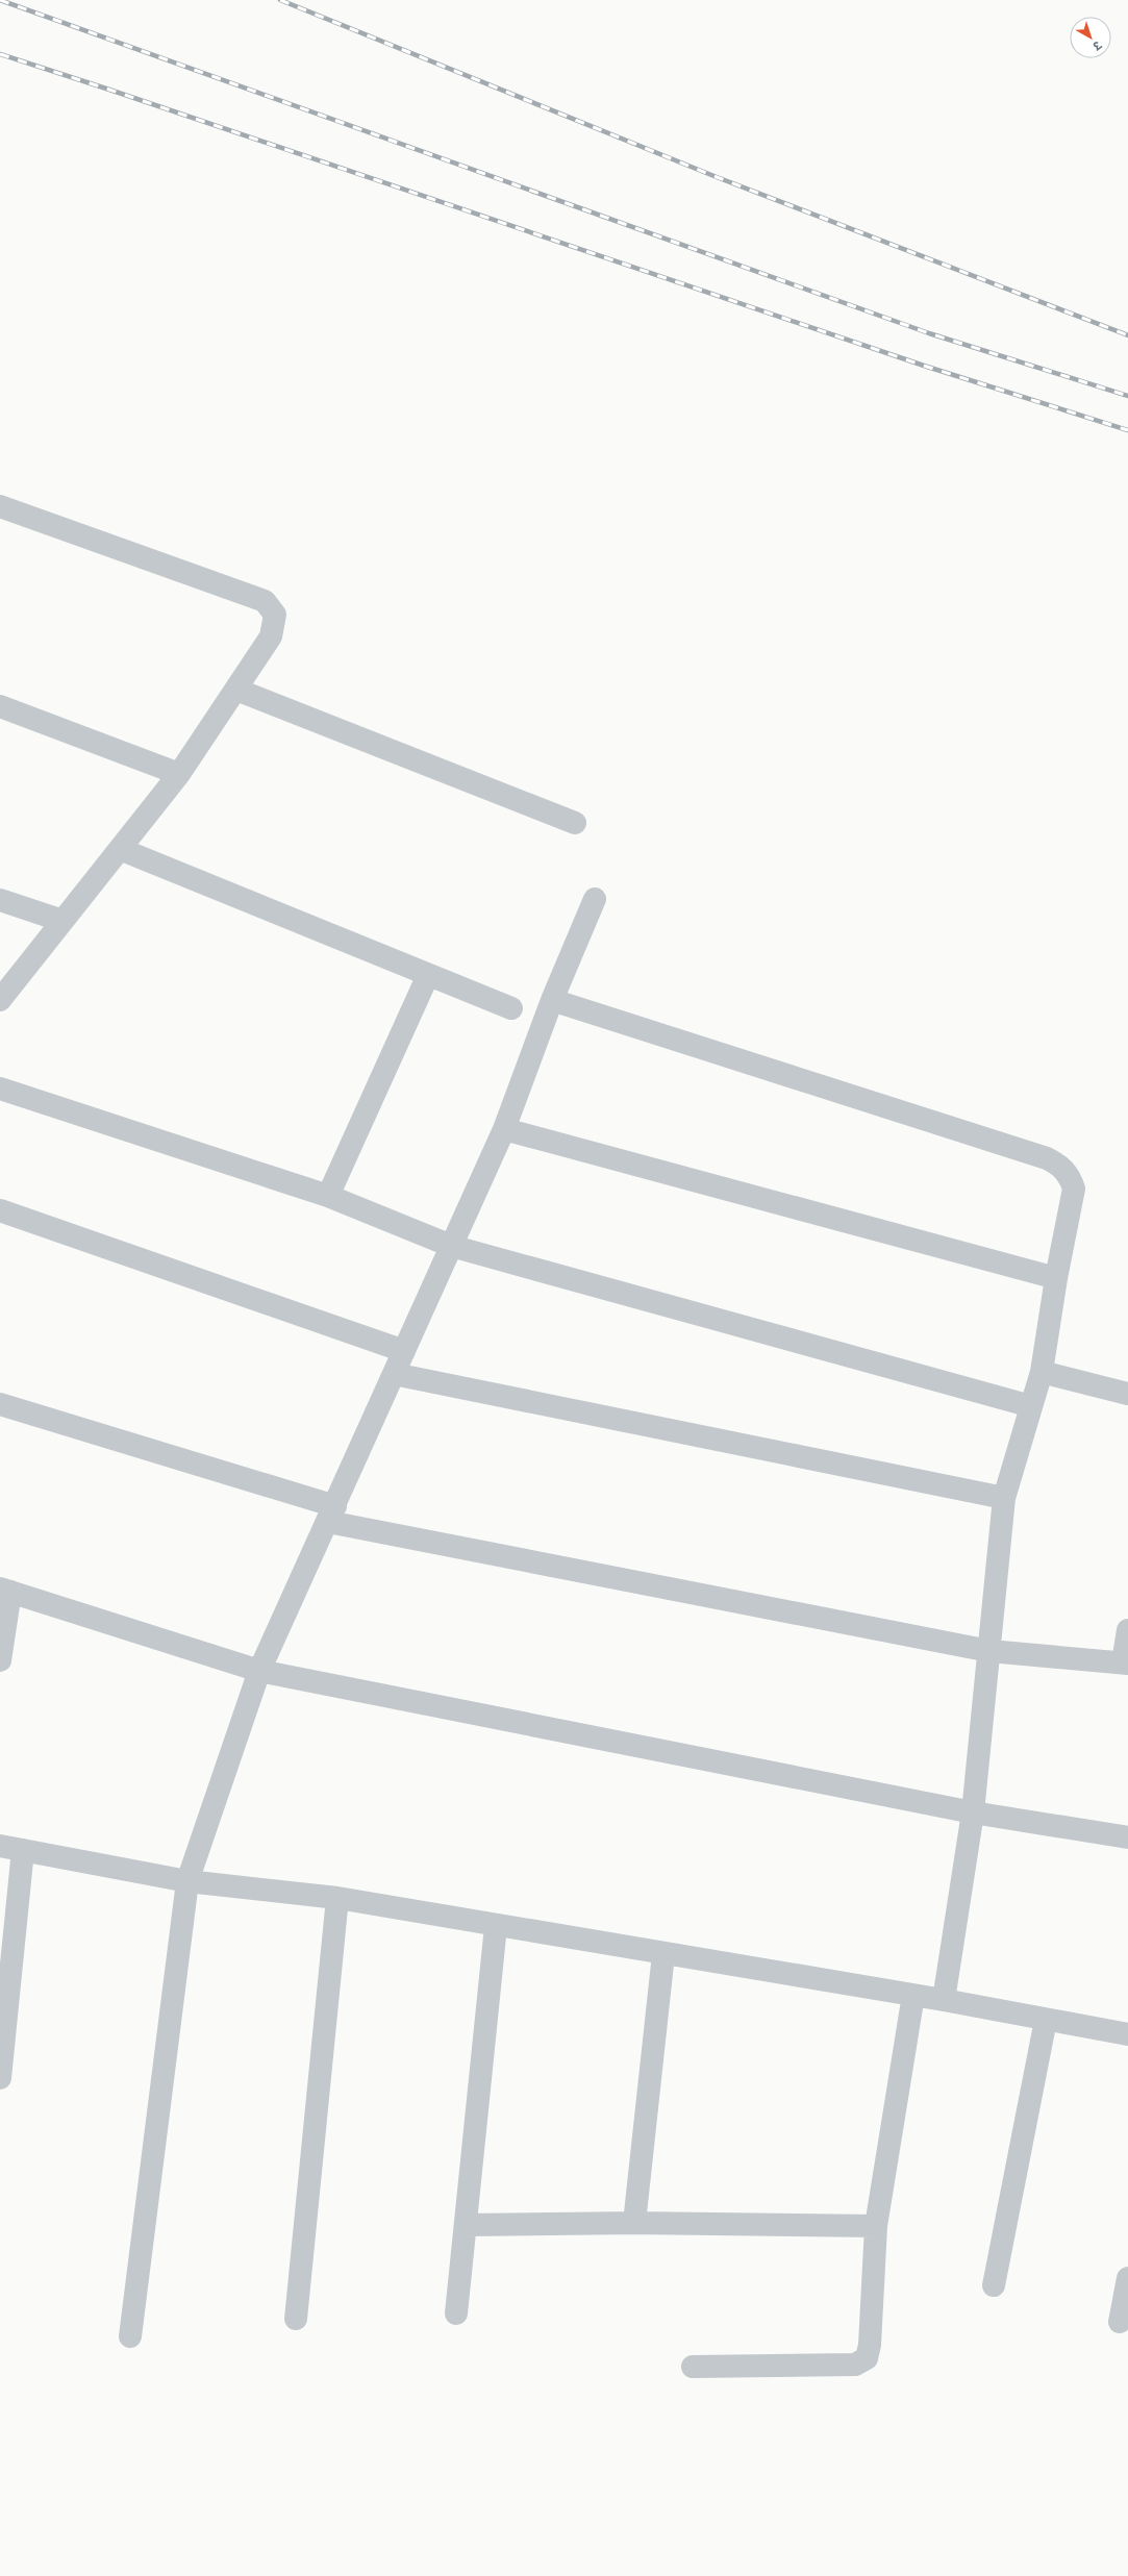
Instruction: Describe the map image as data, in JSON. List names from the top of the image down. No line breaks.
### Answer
{"north":"bottom right"}
